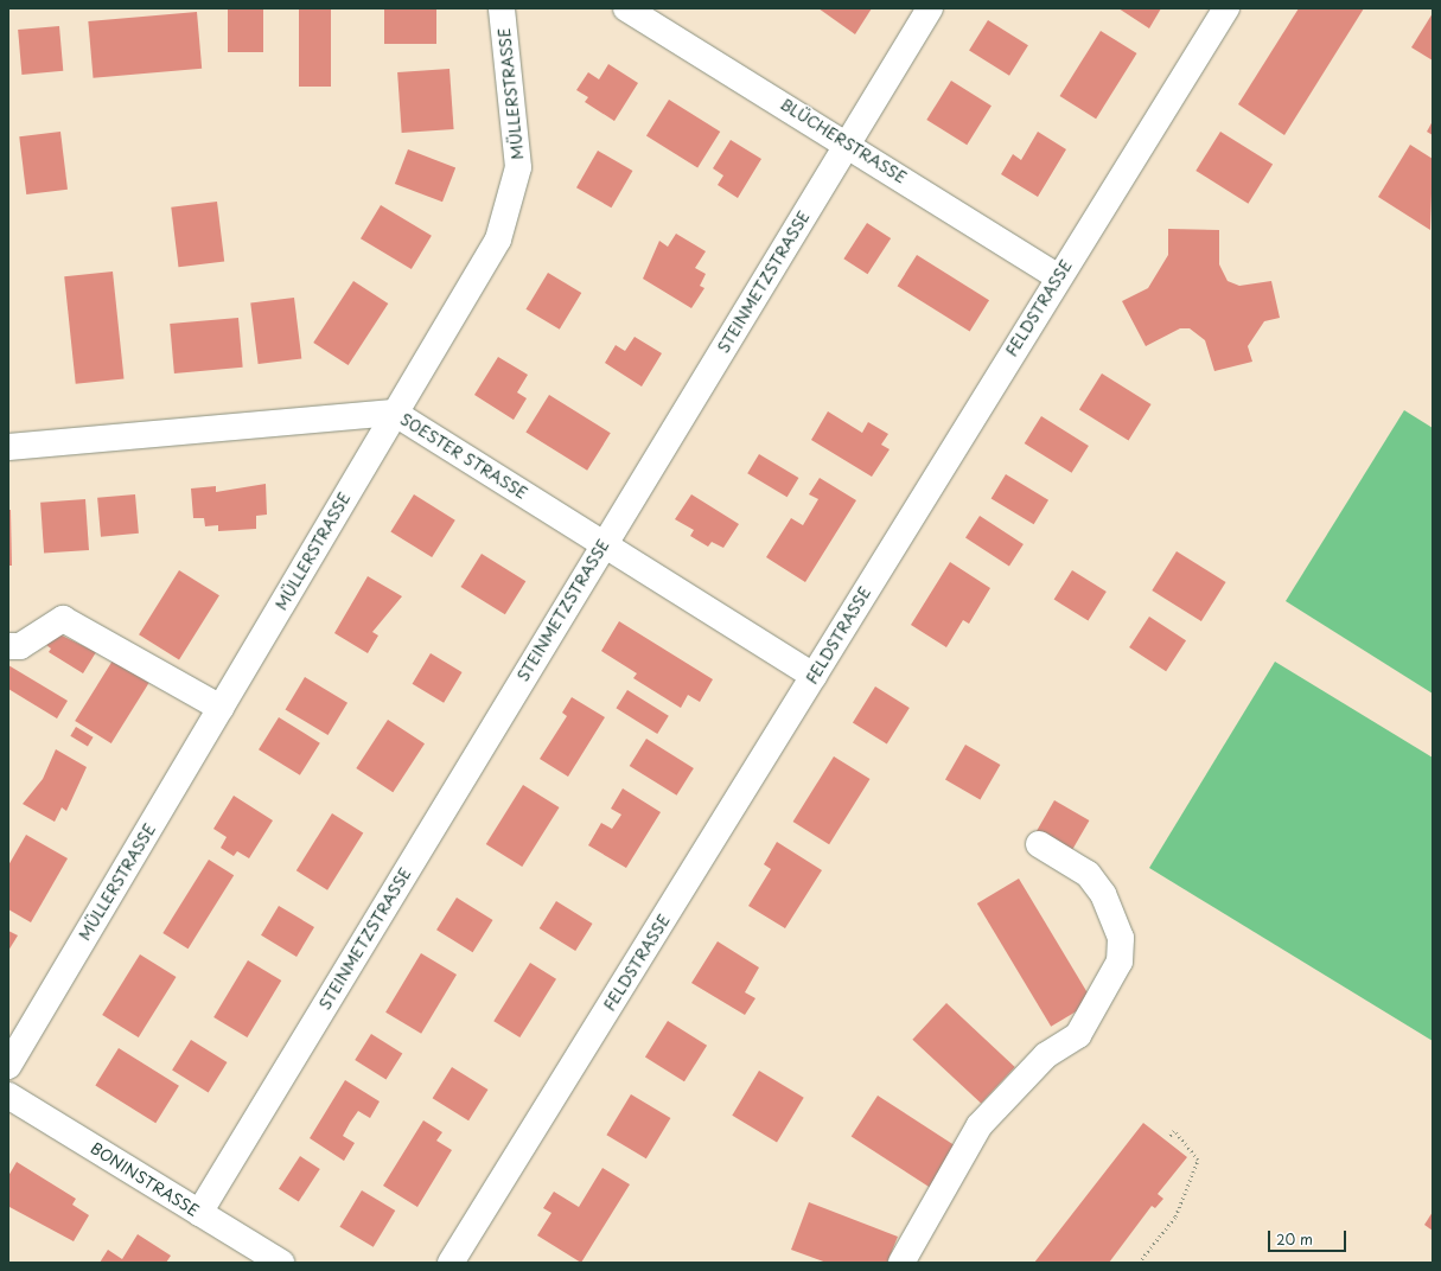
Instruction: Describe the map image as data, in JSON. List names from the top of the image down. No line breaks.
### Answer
{"streets":{"street":["MÜLLERSTRASSE","BLÜCHERSTRASSE","STEINMETZSTRASSE","FELDSTRASSE","SOESTER STRASSE","BONINSTRASSE"]},"crossings":[["MÜLLERSTRASSE","SOESTER STRASSE"],["BLÜCHERSTRASSE","STEINMETZSTRASSE"],["BLÜCHERSTRASSE","FELDSTRASSE"],["STEINMETZSTRASSE","SOESTER STRASSE"],["STEINMETZSTRASSE","BONINSTRASSE"],["FELDSTRASSE","SOESTER STRASSE"]],"scale_bar":"20 m"}
